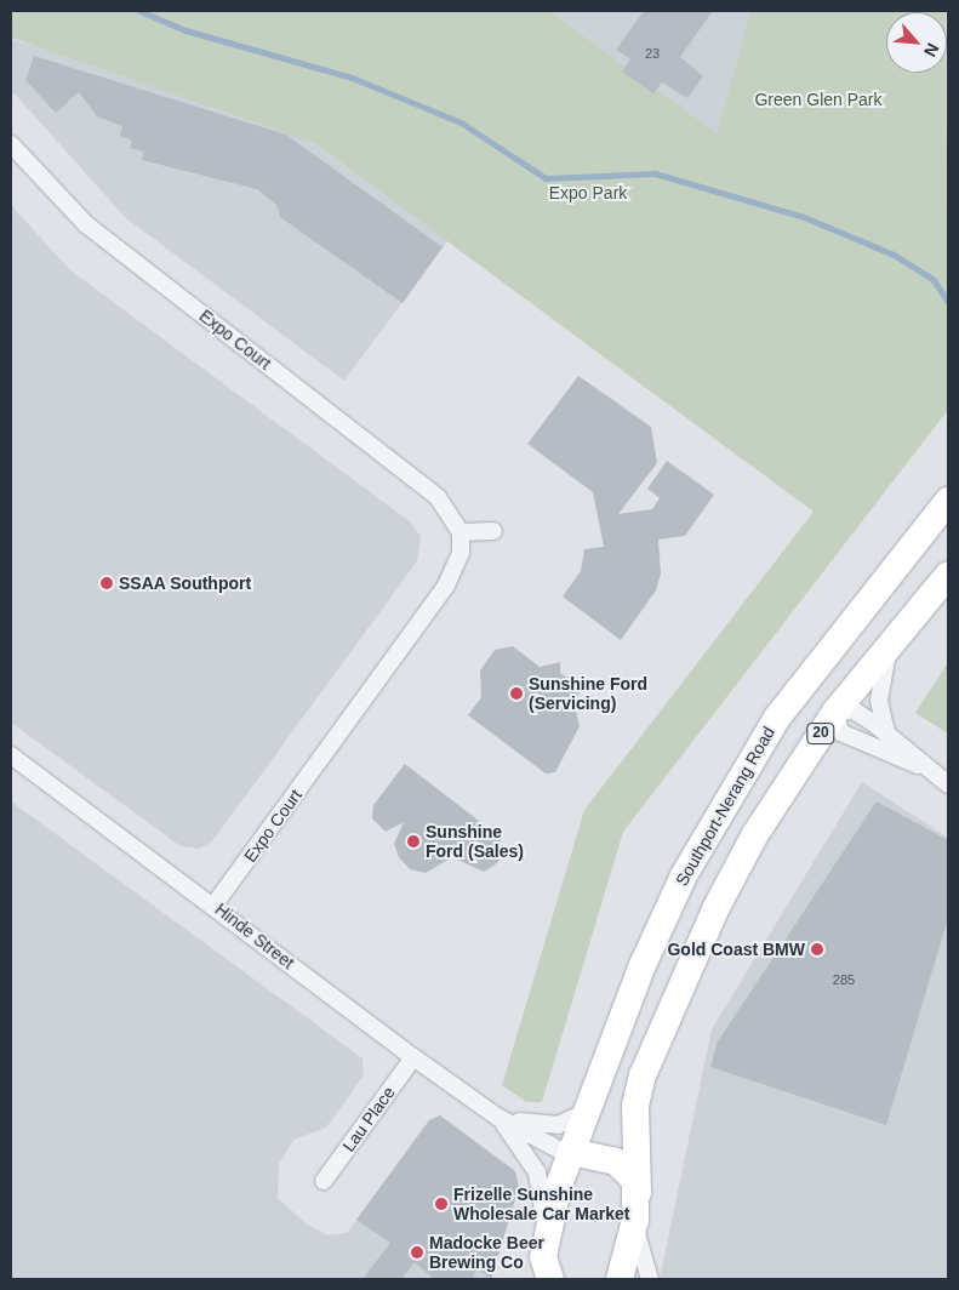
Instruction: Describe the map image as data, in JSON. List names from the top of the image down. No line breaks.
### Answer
{"streets":{"main road":["20","Southport-Nerang Road"],"street":["Expo Court","Hinde Street","Lau Place"]},"crossings":[["Expo Court","Hinde Street"],["Southport-Nerang Road","Hinde Street"],["Hinde Street","Lau Place"]],"parks":["Green Glen Park","Expo Park"],"places":["SSAA Southport","Sunshine Ford (Servicing)","Sunshine Ford (Sales)","Gold Coast BMW","Frizelle Sunshine Wholesale Car Market","Madocke Beer Brewing Co"],"house_numbers":["23","285"],"north":"bottom right"}
